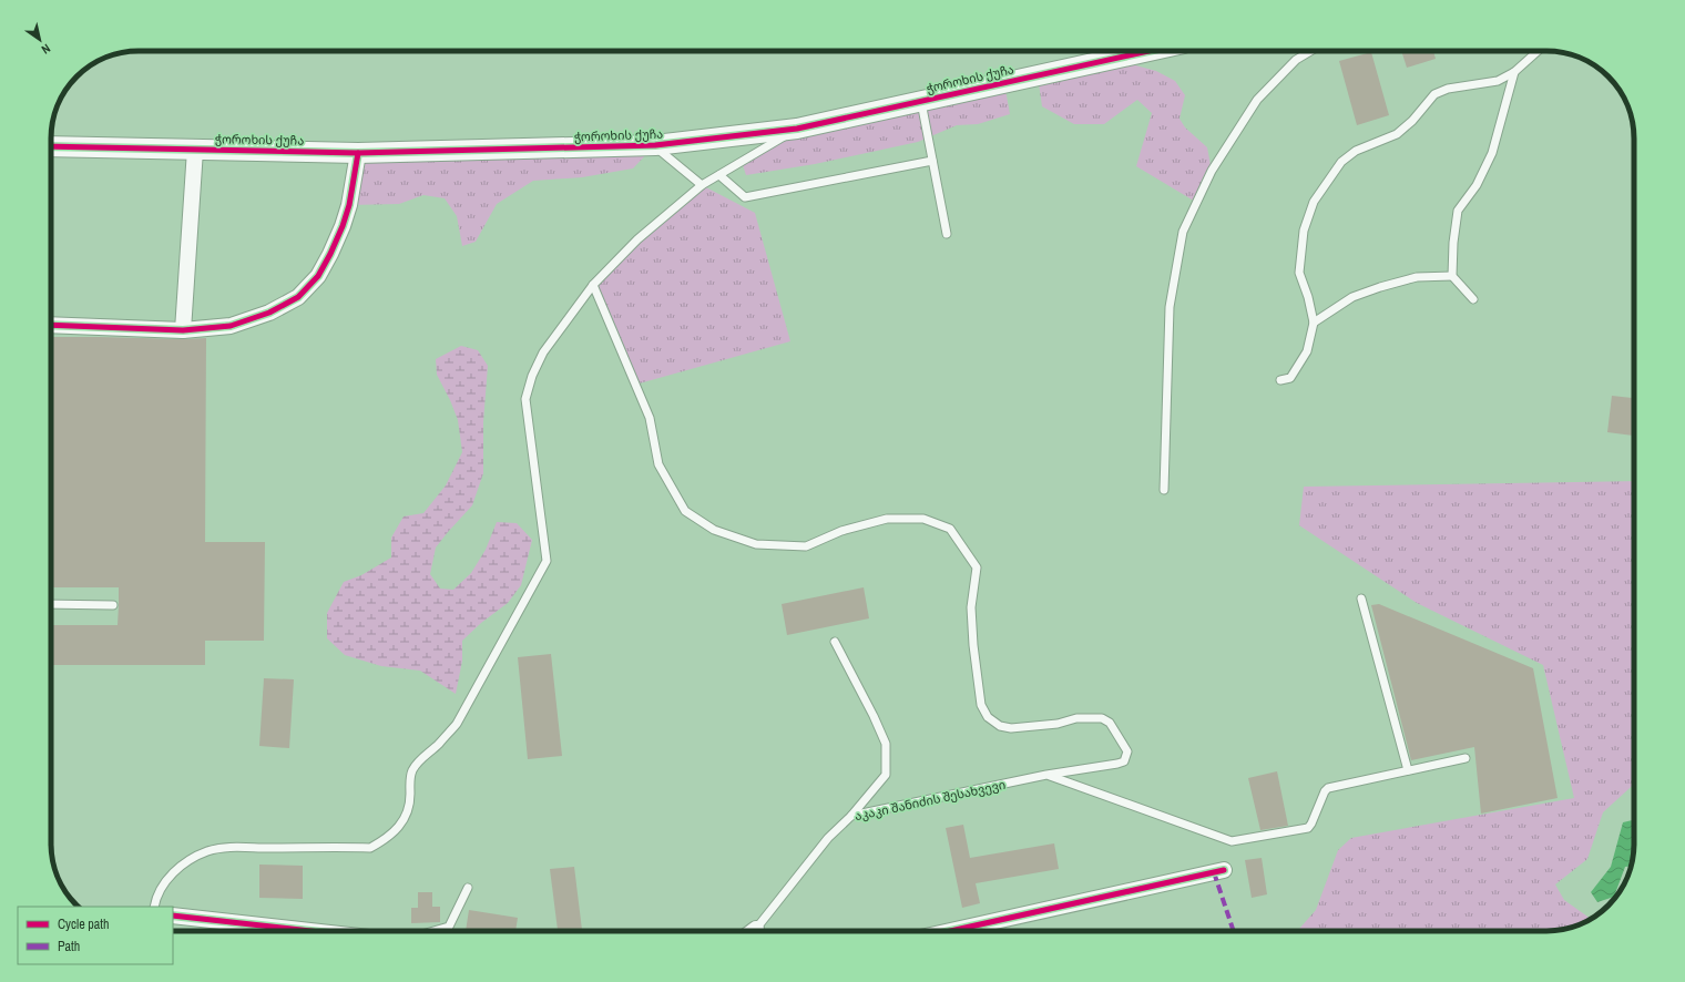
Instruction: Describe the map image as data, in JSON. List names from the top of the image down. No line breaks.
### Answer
{"streets":{"street":["ჭოროხის ქუჩა","აკაკი შანიძის შესახვევი"]},"legend":["Cycle path","Path"],"north":"bottom right"}
